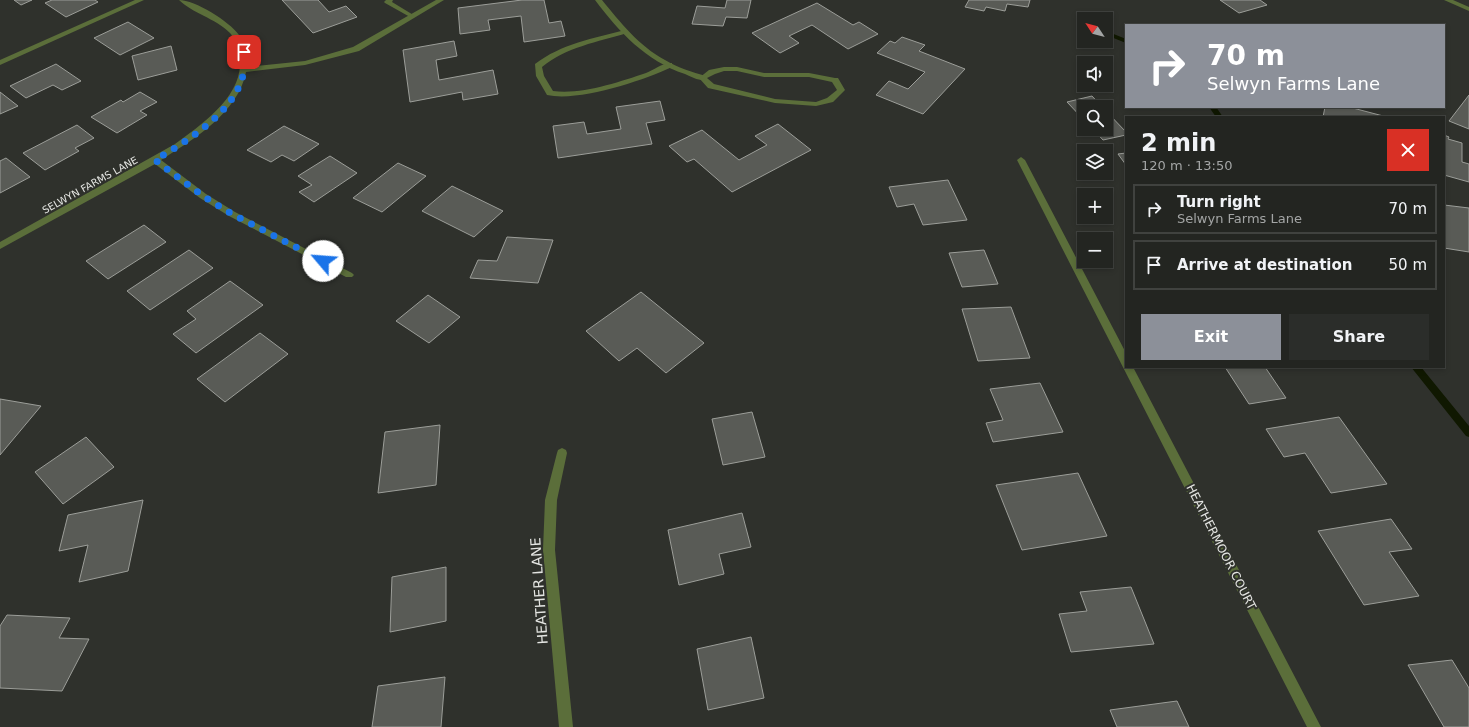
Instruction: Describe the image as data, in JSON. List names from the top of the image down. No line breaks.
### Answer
{"streets":{"street":["SELWYN FARMS LANE","HEATHERMOOR COURT","HEATHER LANE"]},"north":"top left","page":{"map_buttons":["+","−"],"turn":["70 m","Selwyn Farms Lane"],"heading":["2 min","120 m · 13:50"],"list":[{"name":"Turn right","note":"Selwyn Farms Lane","value":"70 m"},{"name":"Arrive at destination","value":"50 m"}],"buttons":["Exit","Share"]}}
